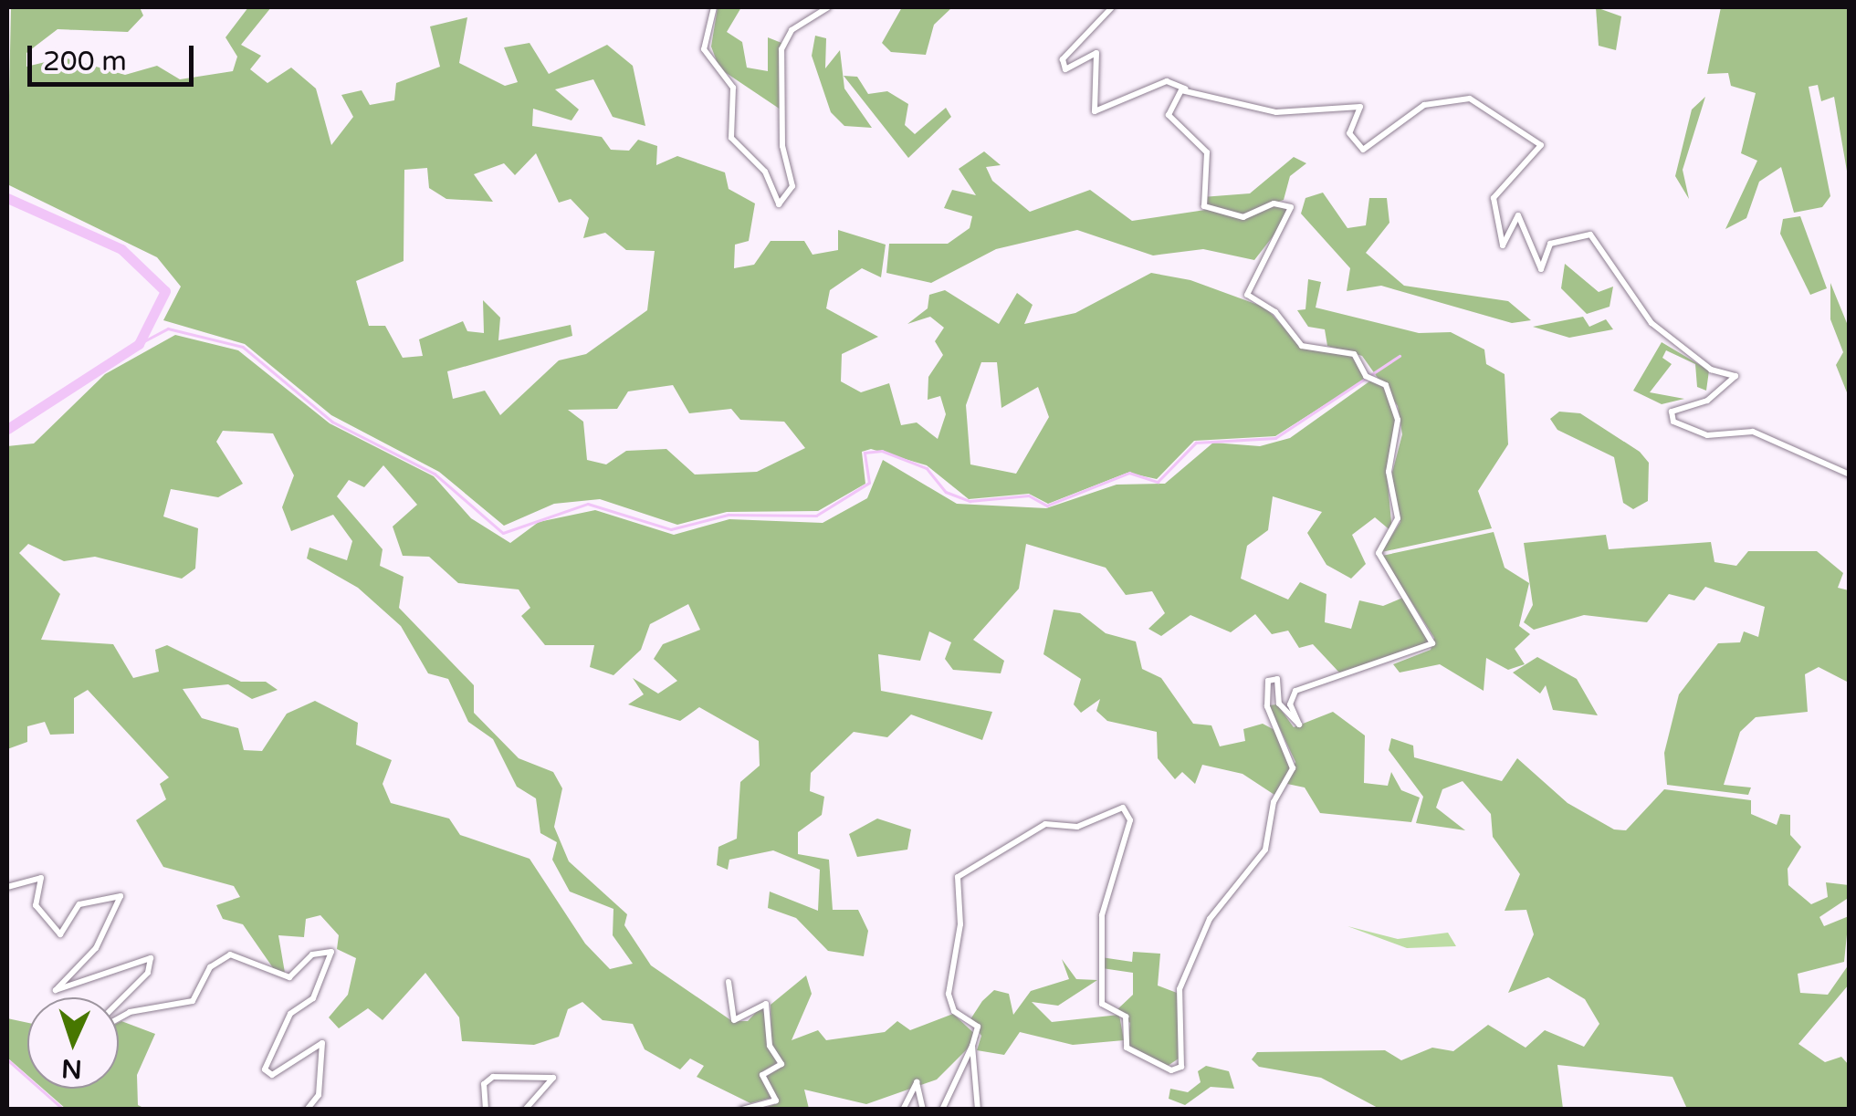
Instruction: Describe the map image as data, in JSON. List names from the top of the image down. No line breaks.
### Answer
{"scale_bar":"200 m","north":"bottom"}
